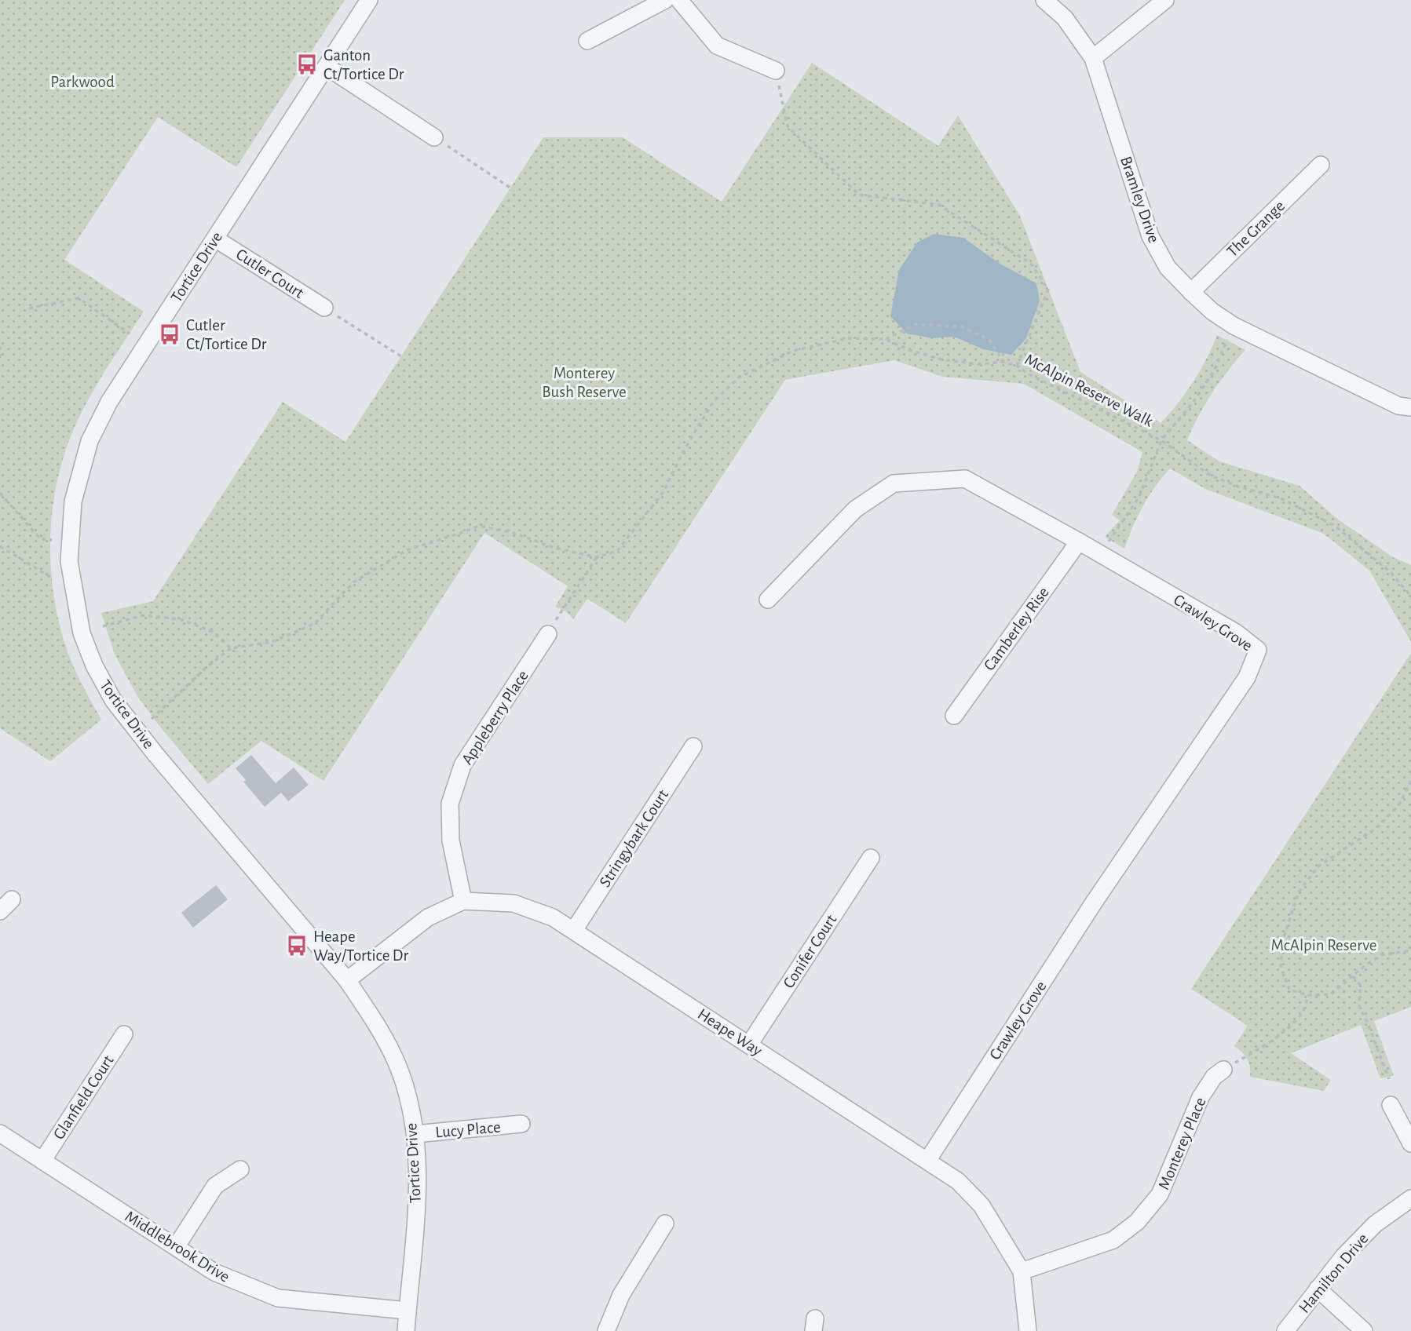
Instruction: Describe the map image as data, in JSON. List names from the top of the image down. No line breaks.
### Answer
{"streets":{"street":["Bramley Drive","The Grange","Tortice Drive","Cutler Court","Crawley Grove","Camberley Rise","Appleberry Place","Stringybark Court","Conifer Court","Heape Way","Glanfield Court","Lucy Place","Monterey Place","Middlebrook Drive","Hamilton Drive"],"path":["McAlpin Reserve Walk"]},"crossings":[["Bramley Drive","The Grange"],["Tortice Drive","Cutler Court"],["Tortice Drive","Heape Way"],["Tortice Drive","Lucy Place"],["Tortice Drive","Middlebrook Drive"],["Crawley Grove","Camberley Rise"],["Crawley Grove","Heape Way"],["Appleberry Place","Heape Way"],["Stringybark Court","Heape Way"],["Conifer Court","Heape Way"],["Heape Way","Monterey Place"],["Glanfield Court","Middlebrook Drive"]],"parks":["Parkwood","Monterey Bush Reserve","McAlpin Reserve"],"places":{"bus stop":["Ganton Ct/Tortice Dr","Cutler Ct/Tortice Dr","Heape Way/Tortice Dr"]}}
